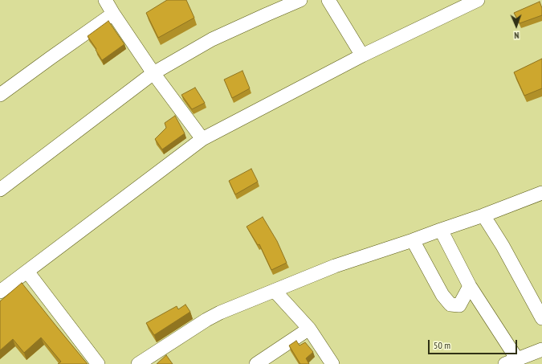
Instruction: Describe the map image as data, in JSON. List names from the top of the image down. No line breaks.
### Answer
{"scale_bar":"50 m","north":"bottom"}
